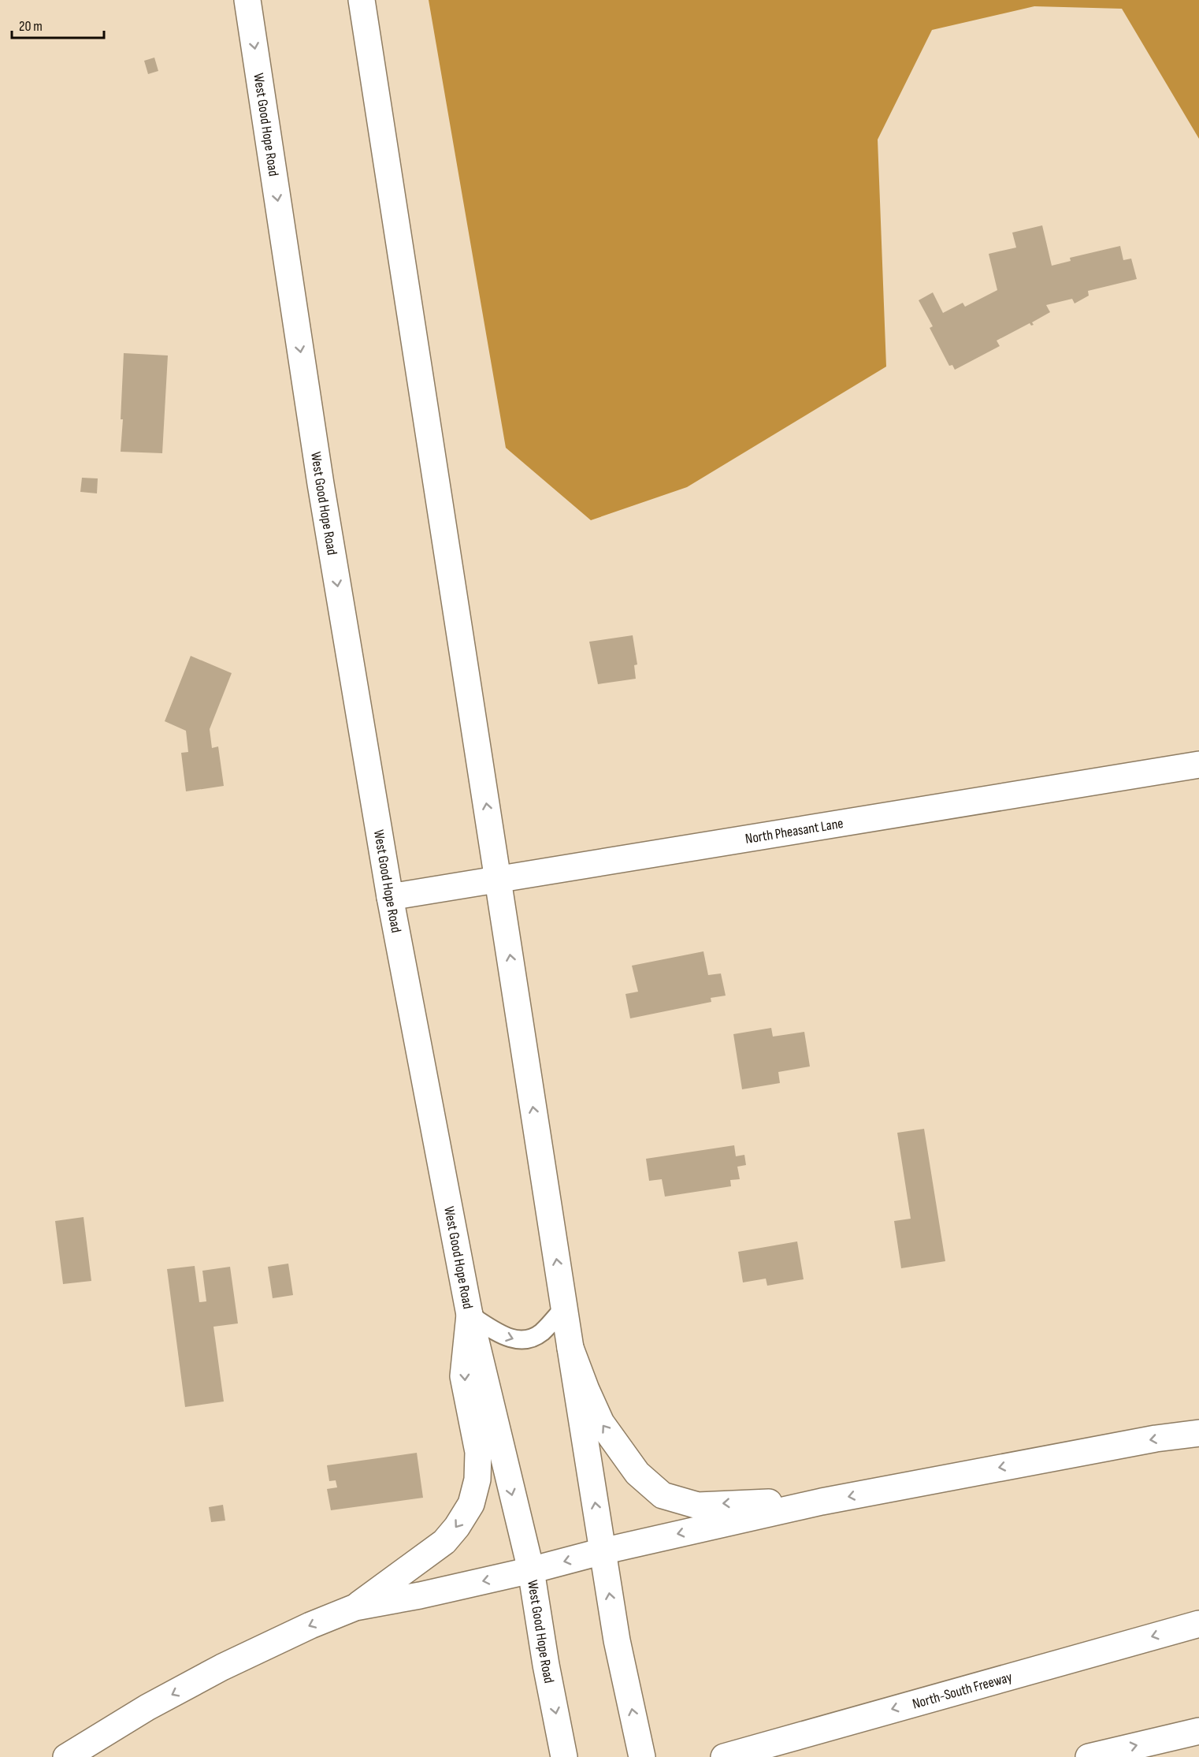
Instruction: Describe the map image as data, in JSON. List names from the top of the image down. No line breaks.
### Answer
{"streets":{"main road":["West Good Hope Road","North Pheasant Lane","North-South Freeway"]},"crossings":[["West Good Hope Road","North Pheasant Lane"]],"scale_bar":"20 m"}
